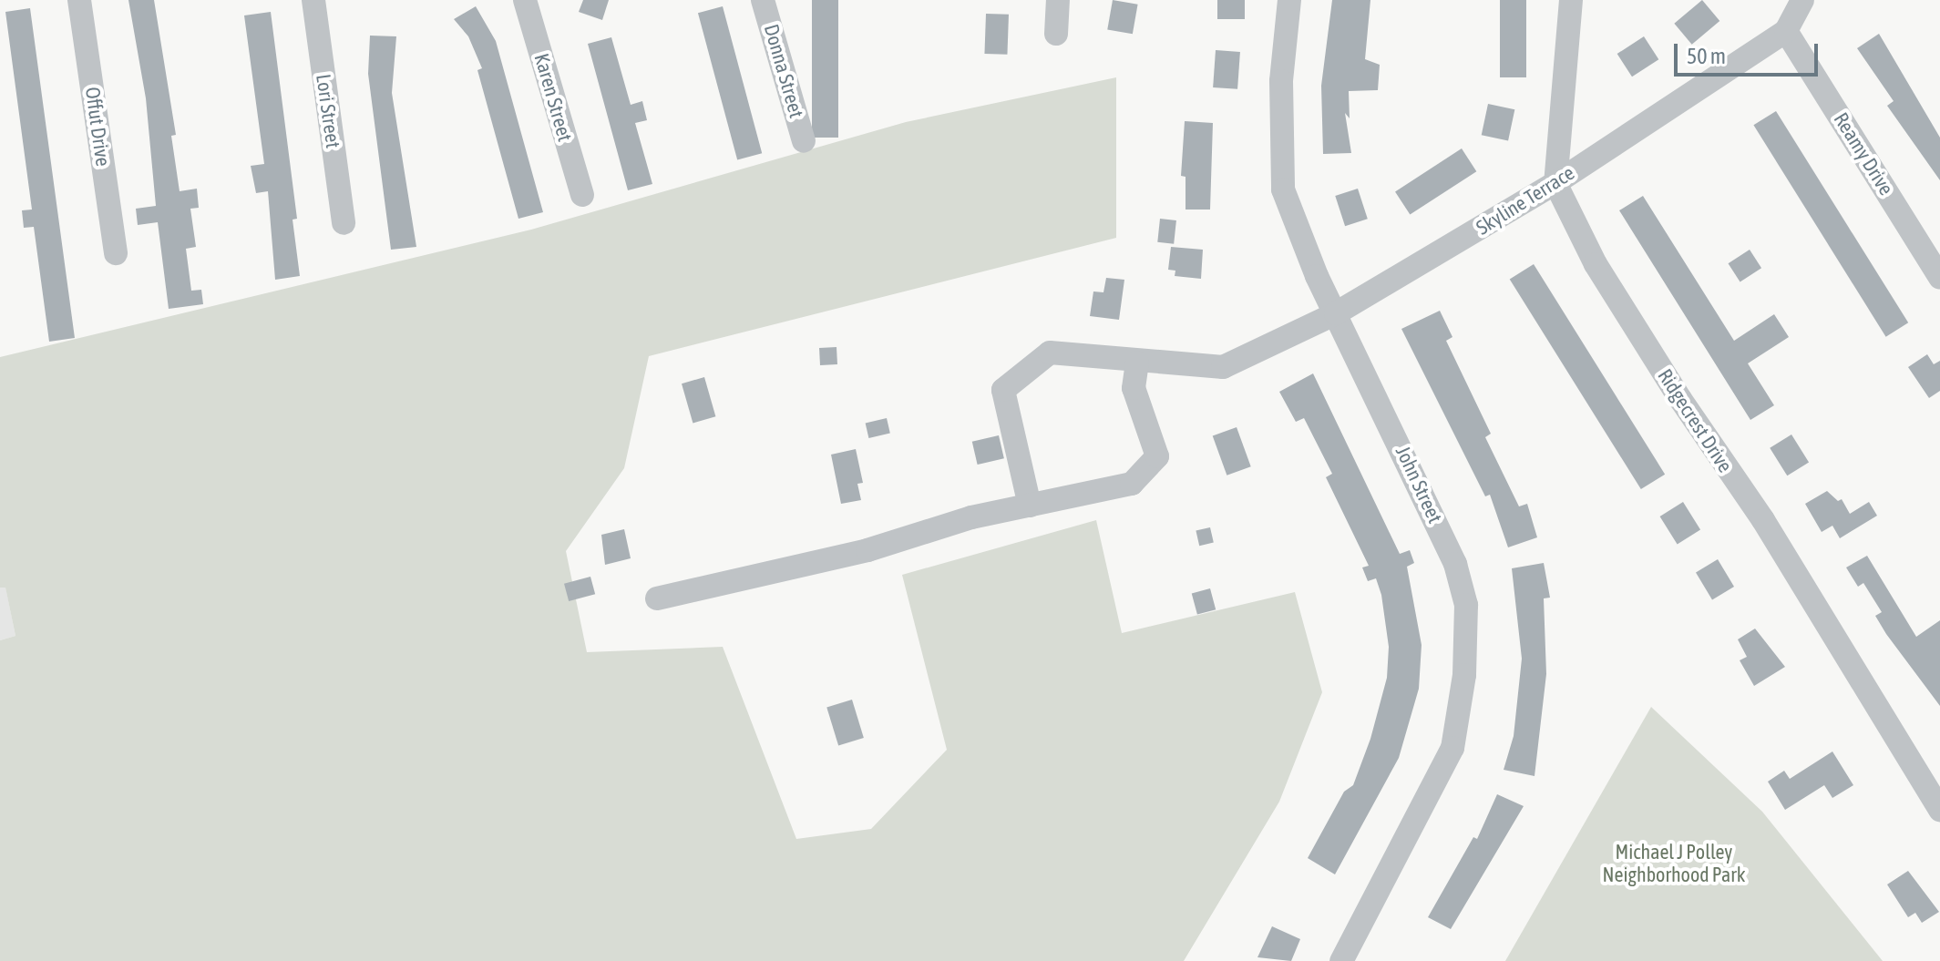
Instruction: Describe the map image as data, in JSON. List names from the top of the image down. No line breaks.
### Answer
{"streets":{"street":["Donna Street","Karen Street","Lori Street","Offut Drive","Reamy Drive","Skyline Terrace","Ridgecrest Drive","John Street"]},"crossings":[["Reamy Drive","Skyline Terrace"],["Skyline Terrace","Ridgecrest Drive"],["Skyline Terrace","John Street"]],"parks":["Michael J Polley Neighborhood Park"],"scale_bar":"50 m"}
